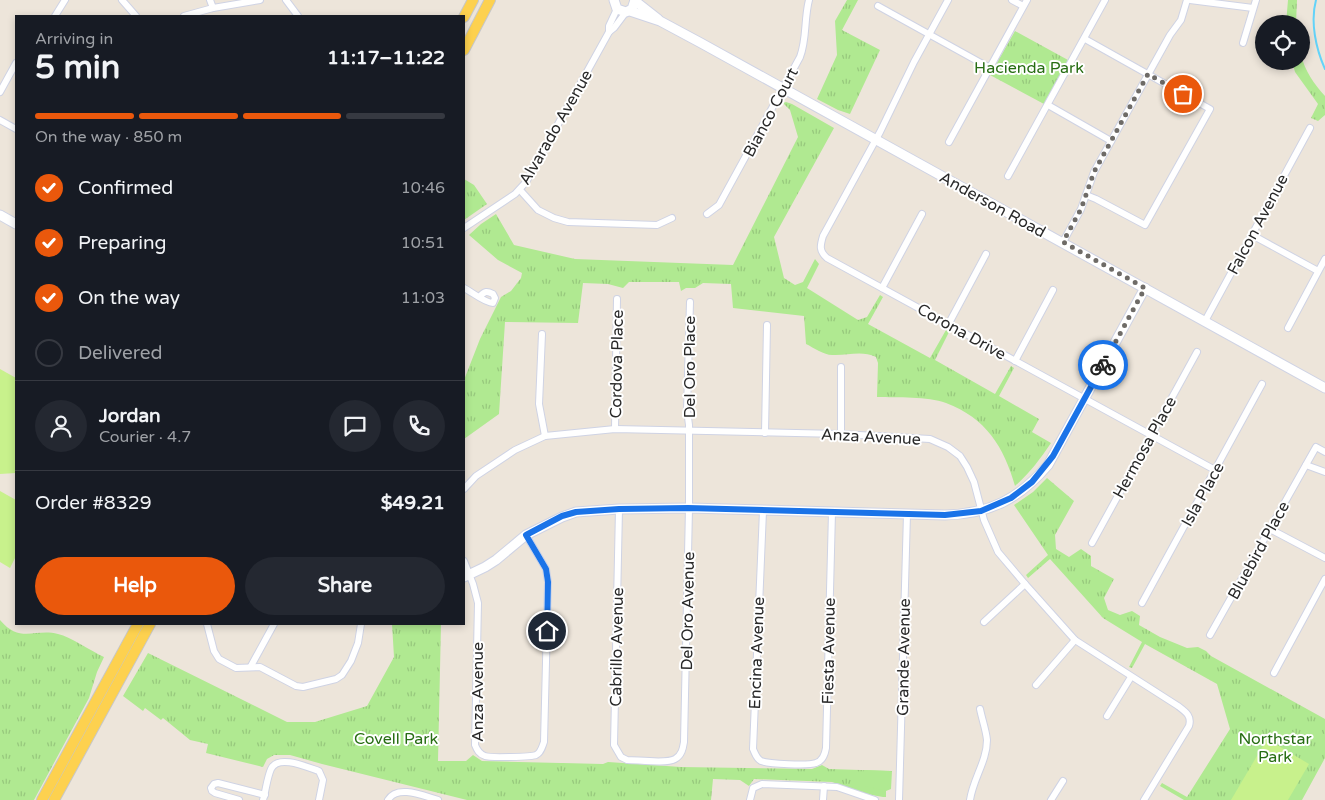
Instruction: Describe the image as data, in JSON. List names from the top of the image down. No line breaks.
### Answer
{"streets":{"street":["Bianco Court","Alvarado Avenue","Anderson Road","Falcon Avenue","Corona Drive","Cordova Place","Del Oro Place","Anza Avenue","Hermosa Place","Isla Place","Bluebird Place","Del Oro Avenue","Cabrillo Avenue","Fiesta Avenue","Encina Avenue","Grande Avenue"]},"crossings":[["Bianco Court","Anderson Road"],["Alvarado Avenue","Anderson Road"],["Anderson Road","Falcon Avenue"],["Anderson Road","Corona Drive"],["Corona Drive","Hermosa Place"],["Corona Drive","Isla Place"],["Cordova Place","Anza Avenue"],["Del Oro Place","Anza Avenue"],["Del Oro Place","Del Oro Avenue"],["Anza Avenue","Del Oro Avenue"],["Del Oro Avenue","Cabrillo Avenue"],["Fiesta Avenue","Encina Avenue"]],"parks":["Hacienda Park","Covell Park","Northstar Park"],"page":{"heading":["5 min","Arriving in","11:17–11:22"],"panel":["Jordan","Courier · 4.7","Order #8329","$49.21"],"bar":"On the way · 850 m","list":[["Confirmed","10:46"],["Preparing","10:51"],["On the way","11:03"],"Delivered"],"buttons":["Help","Share"]}}
